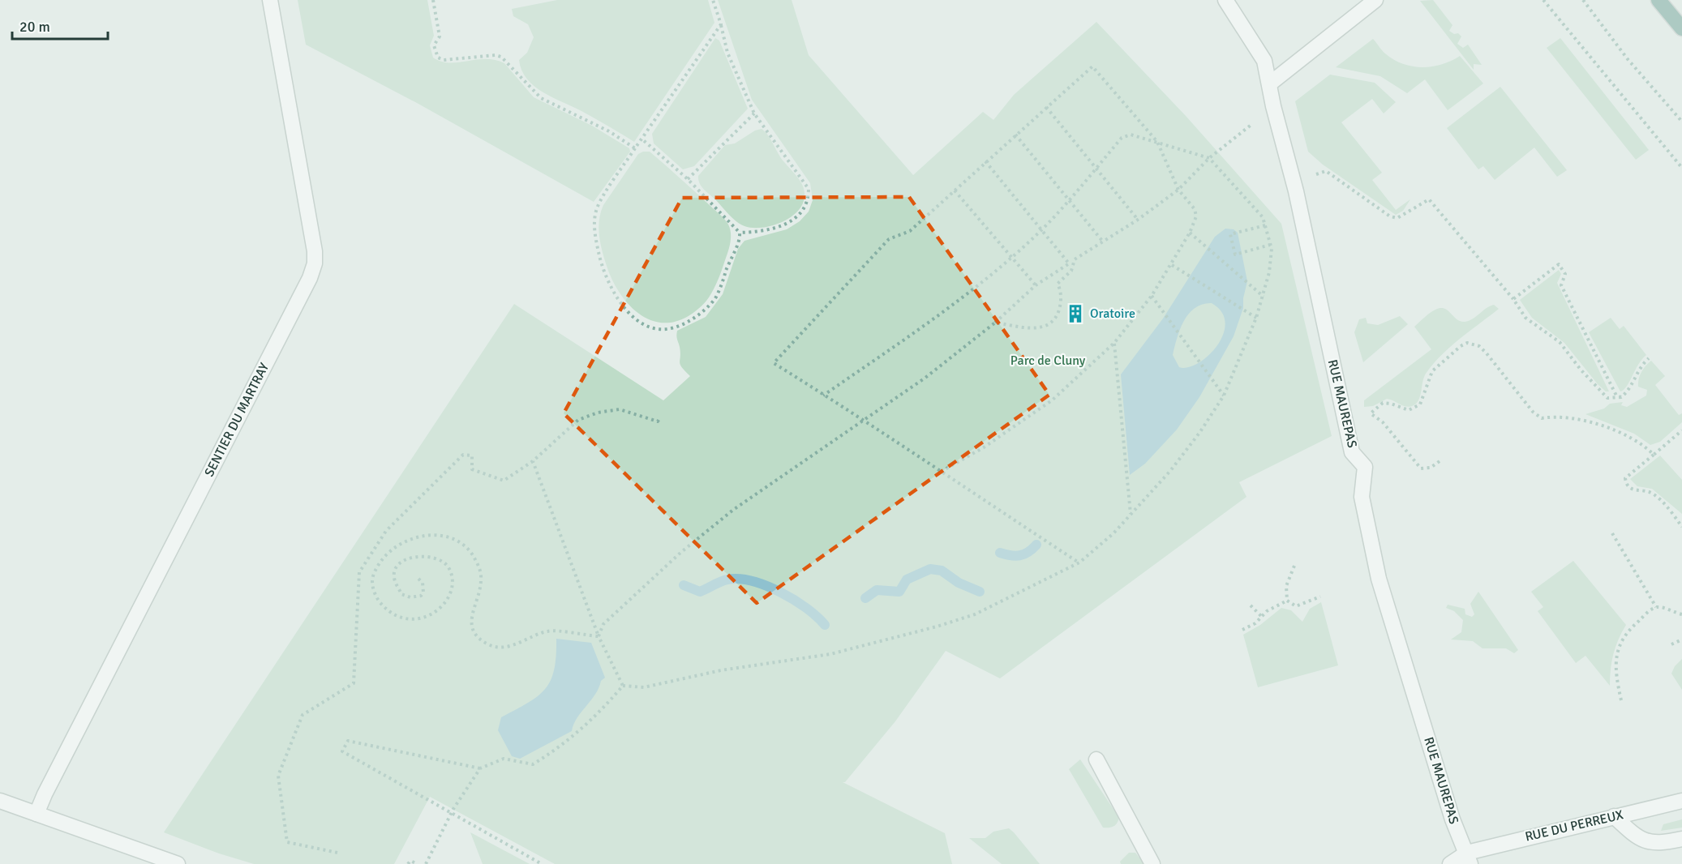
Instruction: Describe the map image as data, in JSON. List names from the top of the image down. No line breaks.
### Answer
{"streets":{"street":["RUE MAUREPAS","SENTIER DU MARTRAY","RUE DU PERREUX"]},"crossings":[["RUE MAUREPAS","RUE DU PERREUX"]],"parks":["Parc de Cluny"],"places":{"building":["Oratoire"]},"scale_bar":"20 m"}
